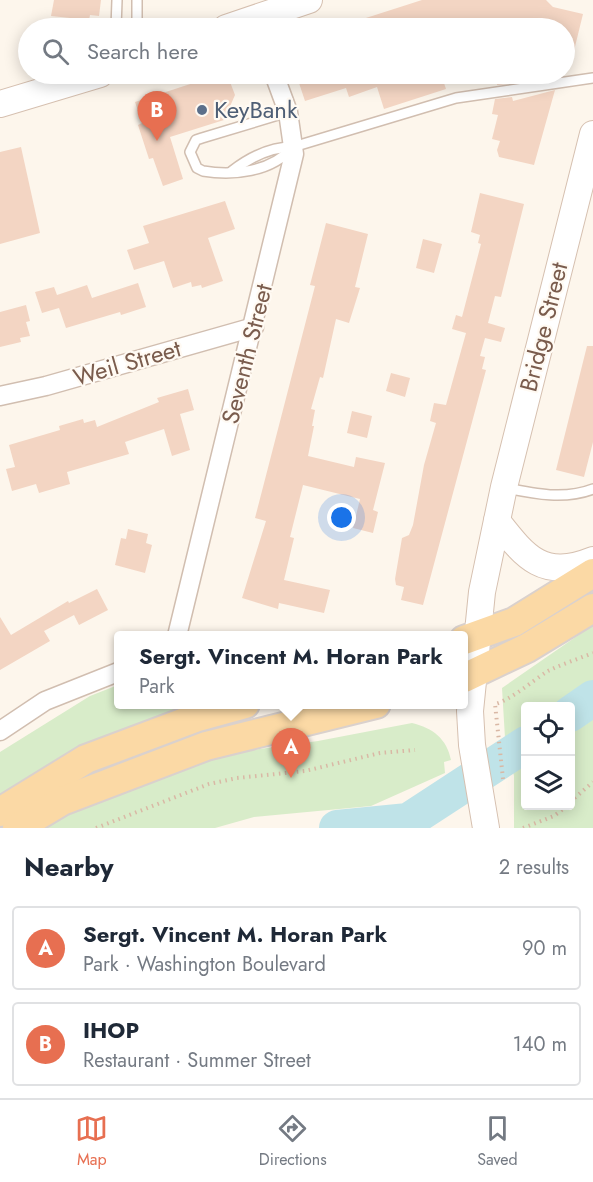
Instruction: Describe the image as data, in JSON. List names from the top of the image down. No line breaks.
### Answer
{"streets":{"main road":["Bridge Street"],"street":["Seventh Street","Weil Street"]},"crossings":[["Seventh Street","Weil Street"]],"places":["KeyBank"],"page":{"search":"Search here","pins":["B","A"],"popup":["Sergt. Vincent M. Horan Park","Park"],"heading":["Nearby","2 results"],"list":[{"mark":"A","name":"Sergt. Vincent M. Horan Park","note":"Park · Washington Boulevard","value":"90 m"},{"mark":"B","name":"IHOP","note":"Restaurant · Summer Street","value":"140 m"}],"nav":["Map","Directions","Saved"]}}
